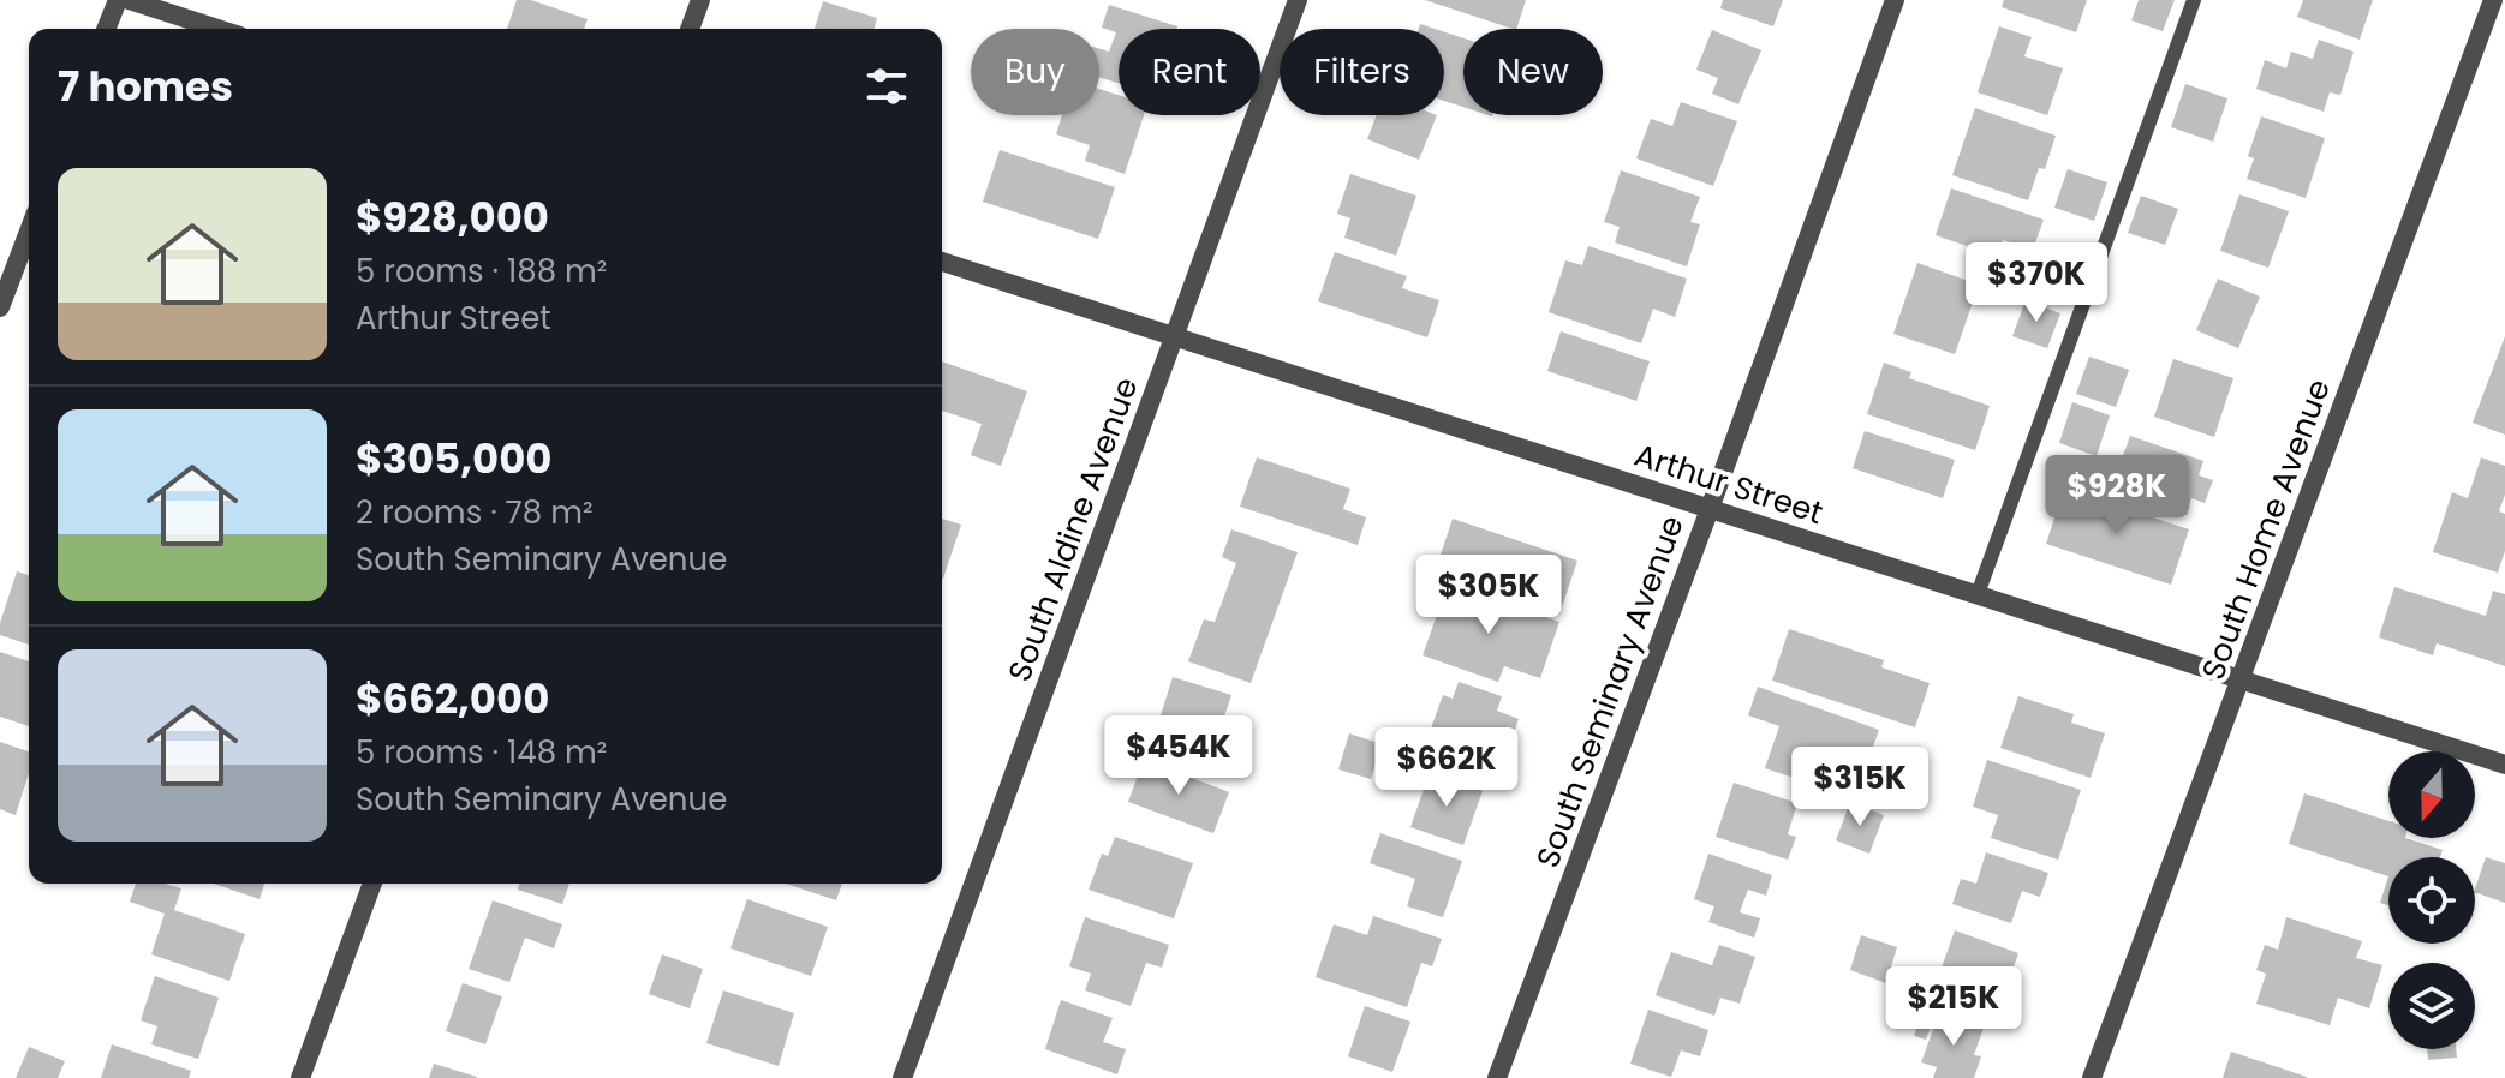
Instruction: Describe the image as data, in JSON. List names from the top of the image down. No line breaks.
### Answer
{"streets":{"street":["Arthur Street","South Aldine Avenue","South Home Avenue","South Seminary Avenue"]},"crossings":[["Arthur Street","South Aldine Avenue"],["Arthur Street","South Home Avenue"],["Arthur Street","South Seminary Avenue"]],"north":"bottom","page":{"chip":["Buy","Rent","Filters","New"],"heading":"7 homes","list":[{"name":"$928,000","note":"5 rooms · 188 m² · Arthur Street"},{"name":"$305,000","note":"2 rooms · 78 m² · South Seminary Avenue"},{"name":"$662,000","note":"5 rooms · 148 m² · South Seminary Avenue"}],"price":["$370K","$928K","$305K","$454K","$662K","$315K","$215K"]}}
